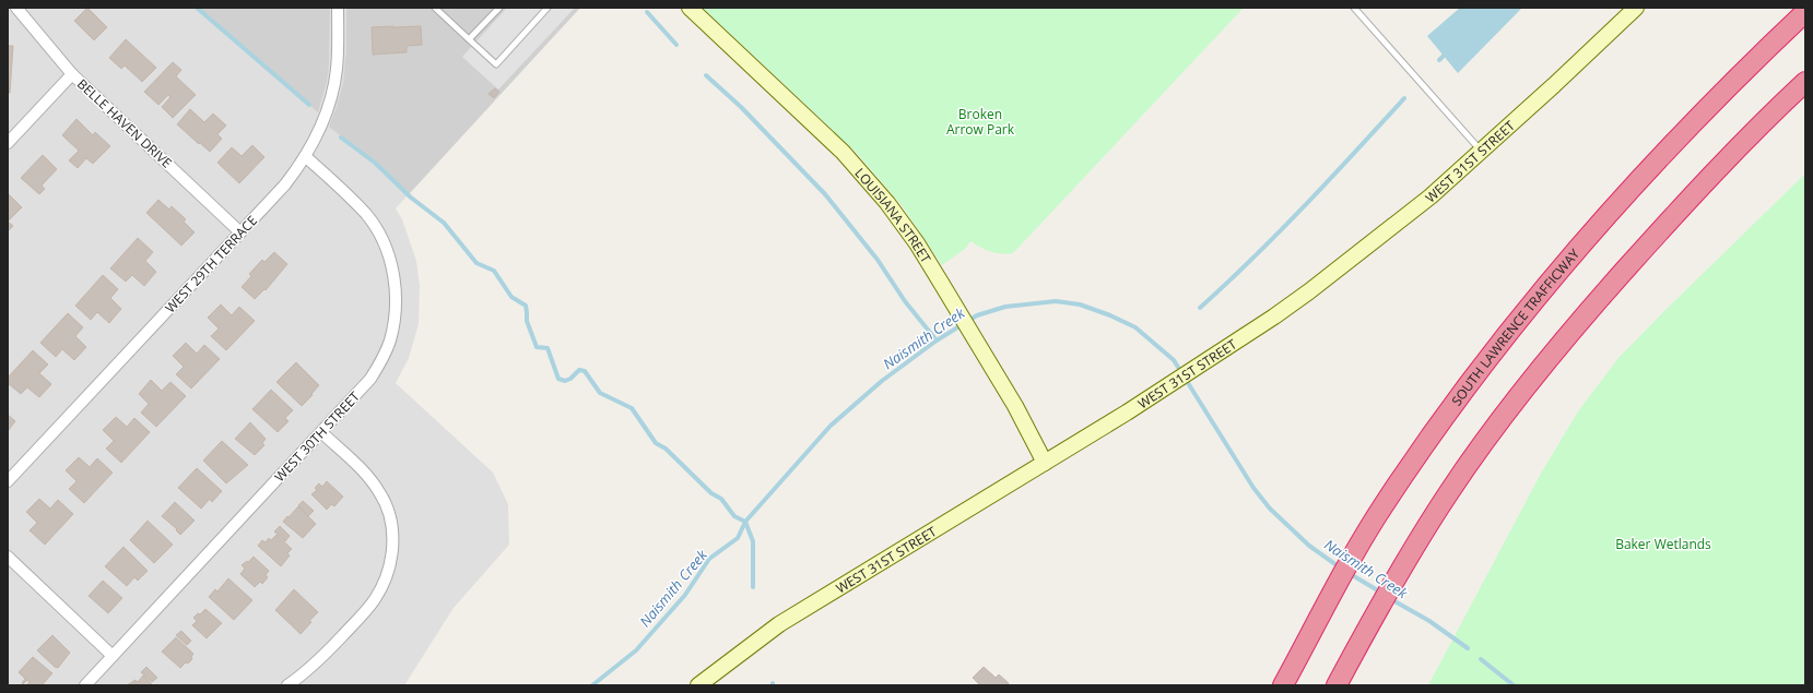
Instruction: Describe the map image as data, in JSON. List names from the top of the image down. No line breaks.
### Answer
{"streets":{"highway":["SOUTH LAWRENCE TRAFFICWAY"],"main road":["WEST 31ST STREET","LOUISIANA STREET"],"street":["BELLE HAVEN DRIVE","WEST 29TH TERRACE","WEST 30TH STREET"]},"crossings":[["BELLE HAVEN DRIVE","WEST 29TH TERRACE"],["WEST 31ST STREET","LOUISIANA STREET"],["WEST 29TH TERRACE","WEST 30TH STREET"]],"water":["Naismith Creek"],"parks":["Broken Arrow Park","Baker Wetlands"]}
